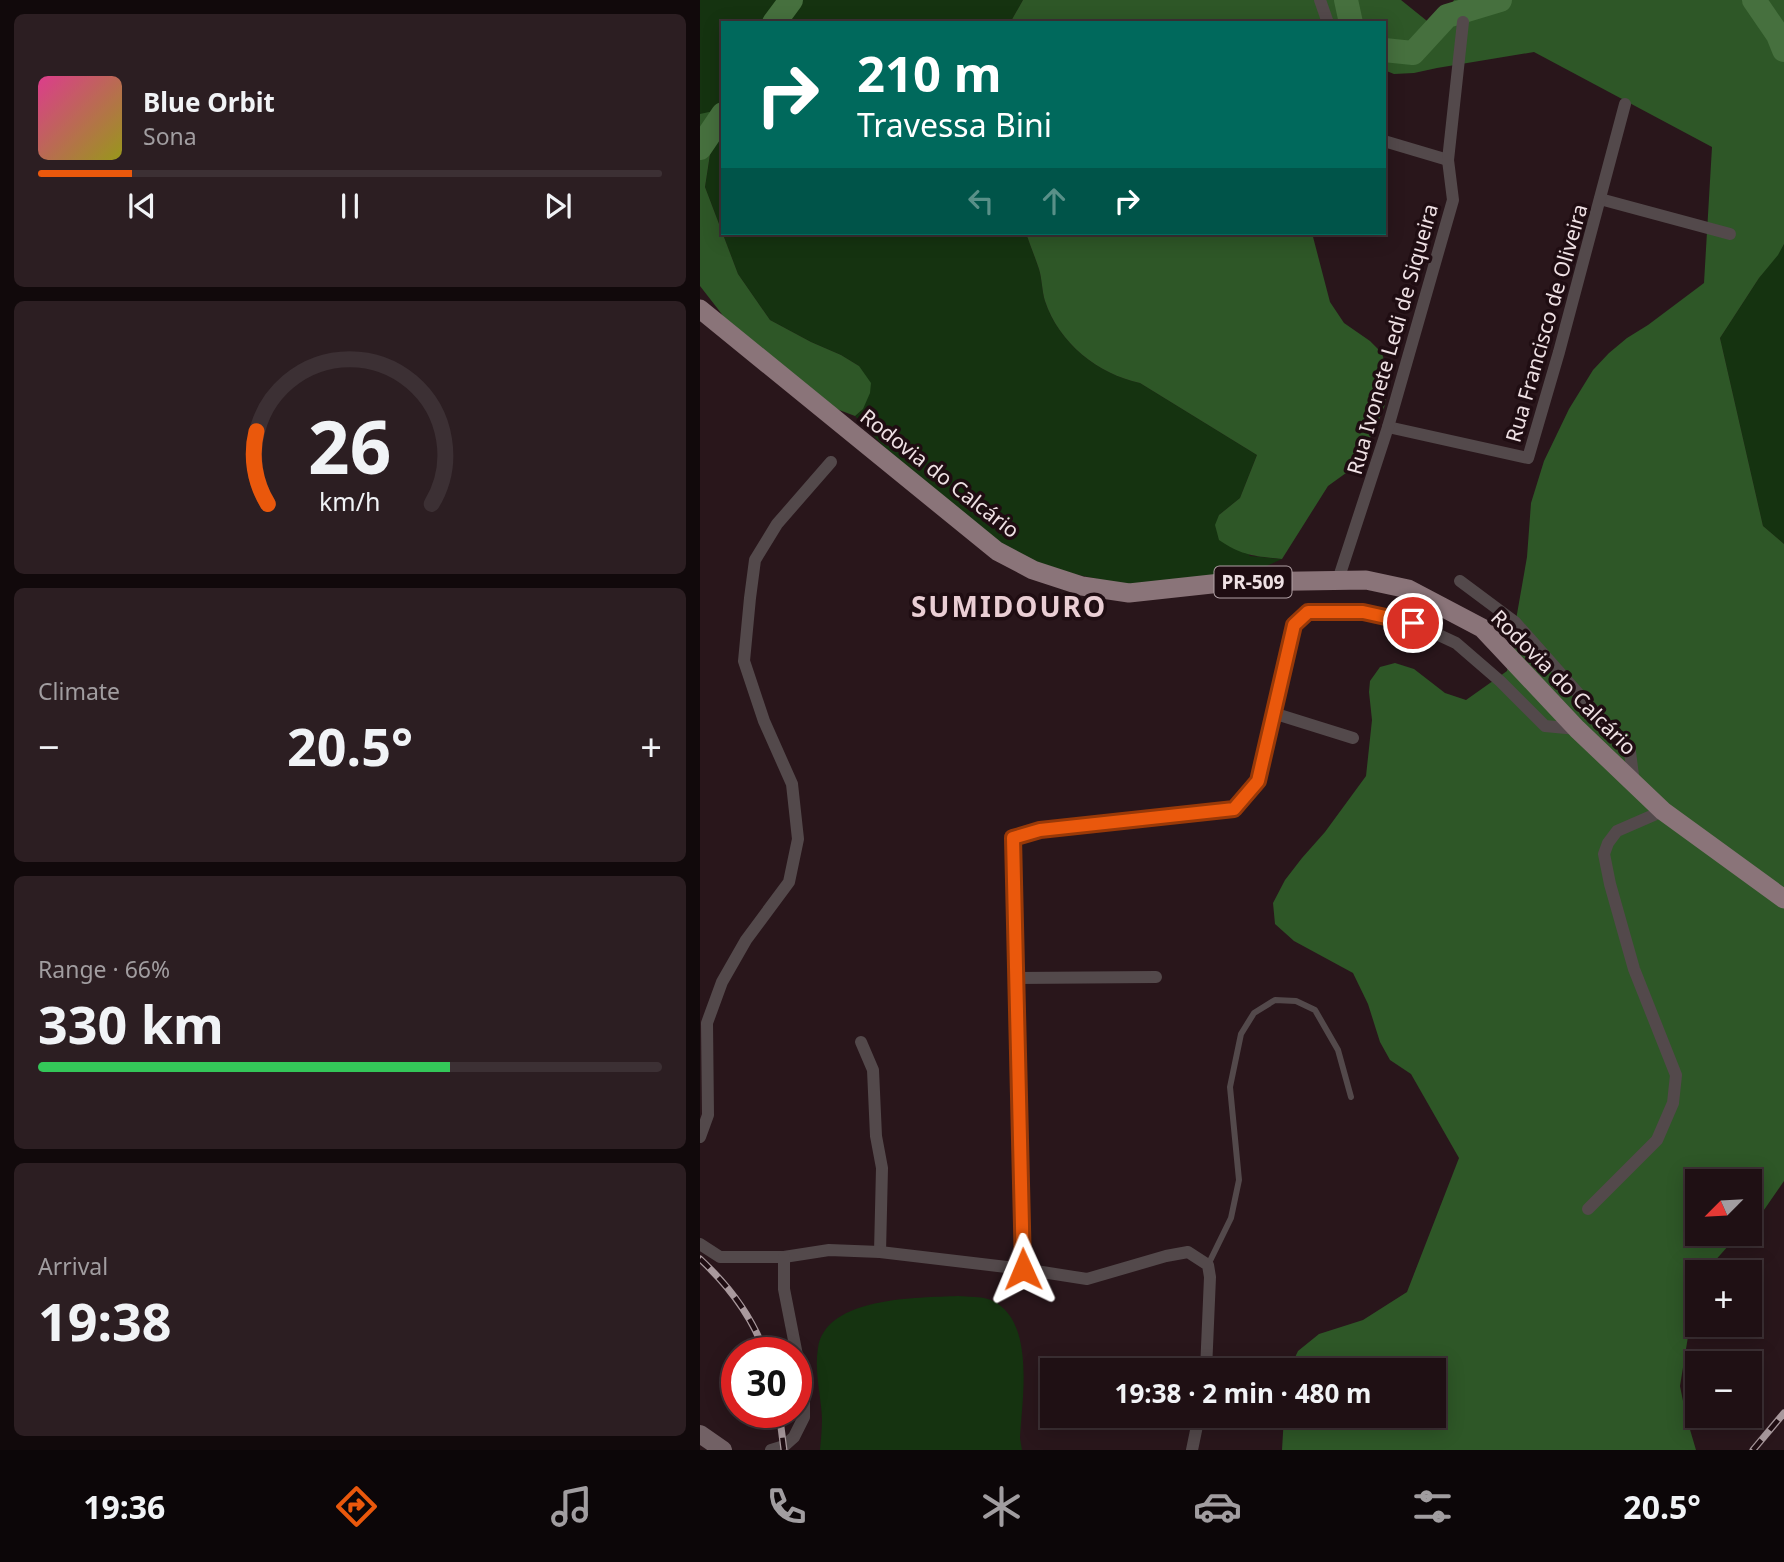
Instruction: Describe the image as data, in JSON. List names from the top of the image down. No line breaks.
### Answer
{"streets":{"main road":["Rodovia do Calcário","PR-509"],"street":["Rua Francisco de Oliveira","Rua Ivonete Ledi de Siqueira"]},"crossings":[["Rua Francisco de Oliveira","Rua Ivonete Ledi de Siqueira"],["Rua Ivonete Ledi de Siqueira","Rodovia do Calcário"]],"districts":["SUMIDOURO"],"north":"bottom left","page":{"turn":["210 m","Travessa Bini"],"song":["Blue Orbit","Sona"],"tile":["Climate",["Range · 66%","330 km"],["Arrival","19:38"]],"heat":["−","20.5°","+"],"map_buttons":["+","−"],"limit":"30","trip":"19:38 · 2 min · 480 m","tabs":["19:36","20.5°"],"gauge":["26","km/h"]}}
